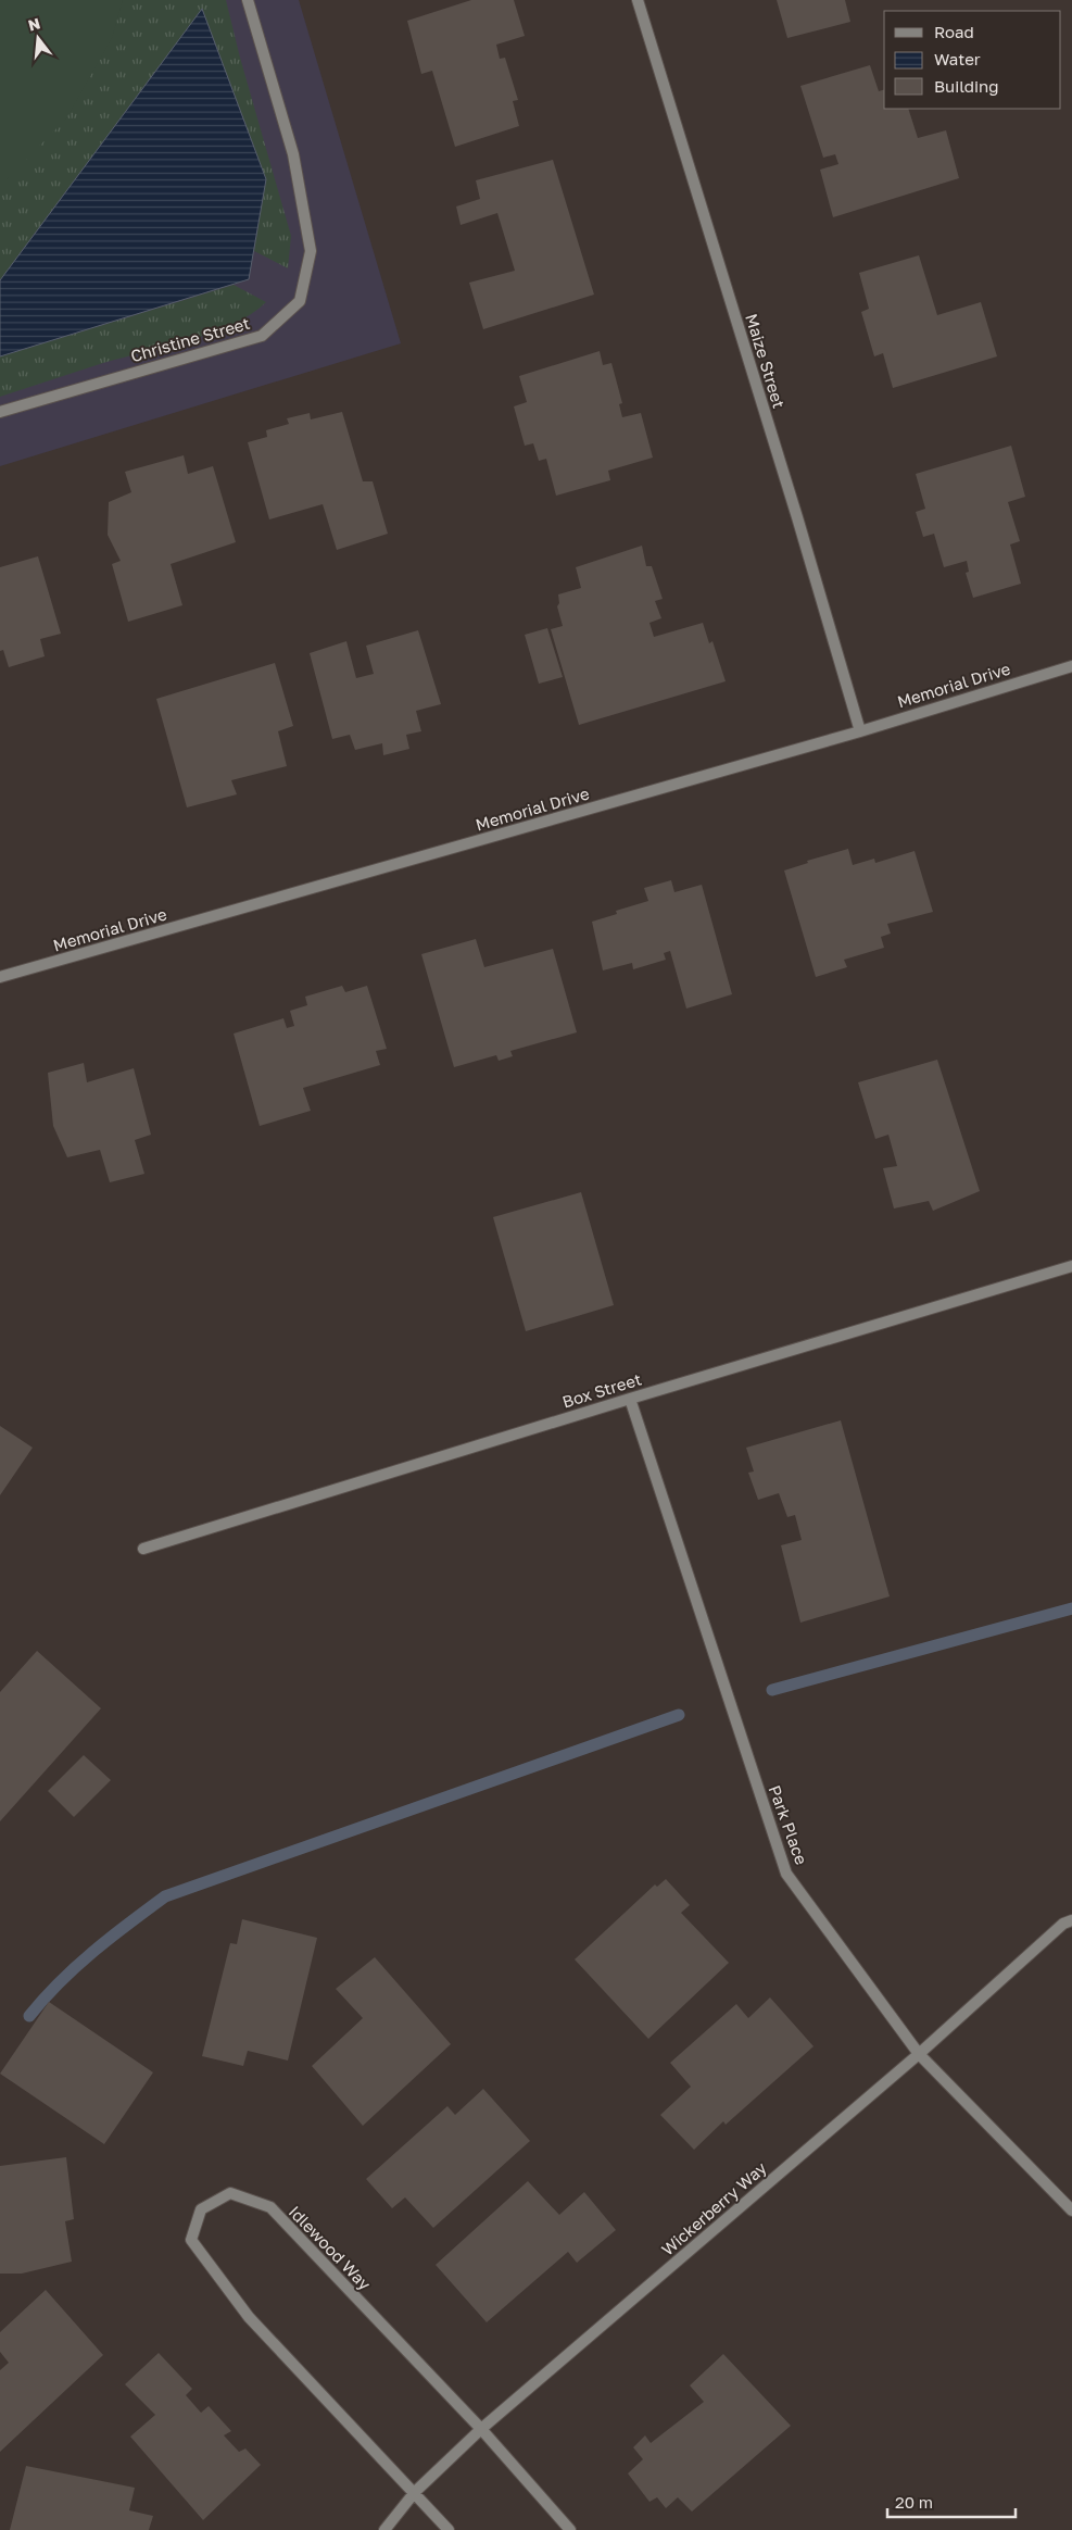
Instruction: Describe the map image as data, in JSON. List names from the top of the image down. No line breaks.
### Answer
{"streets":{"street":["Christine Street","Maize Street","Memorial Drive","Box Street","Park Place","Wickerberry Way","Idlewood Way"]},"crossings":[["Maize Street","Memorial Drive"],["Box Street","Park Place"],["Park Place","Wickerberry Way"],["Wickerberry Way","Idlewood Way"]],"legend":["Road","Water","Building"],"scale_bar":"20 m","north":"top"}
